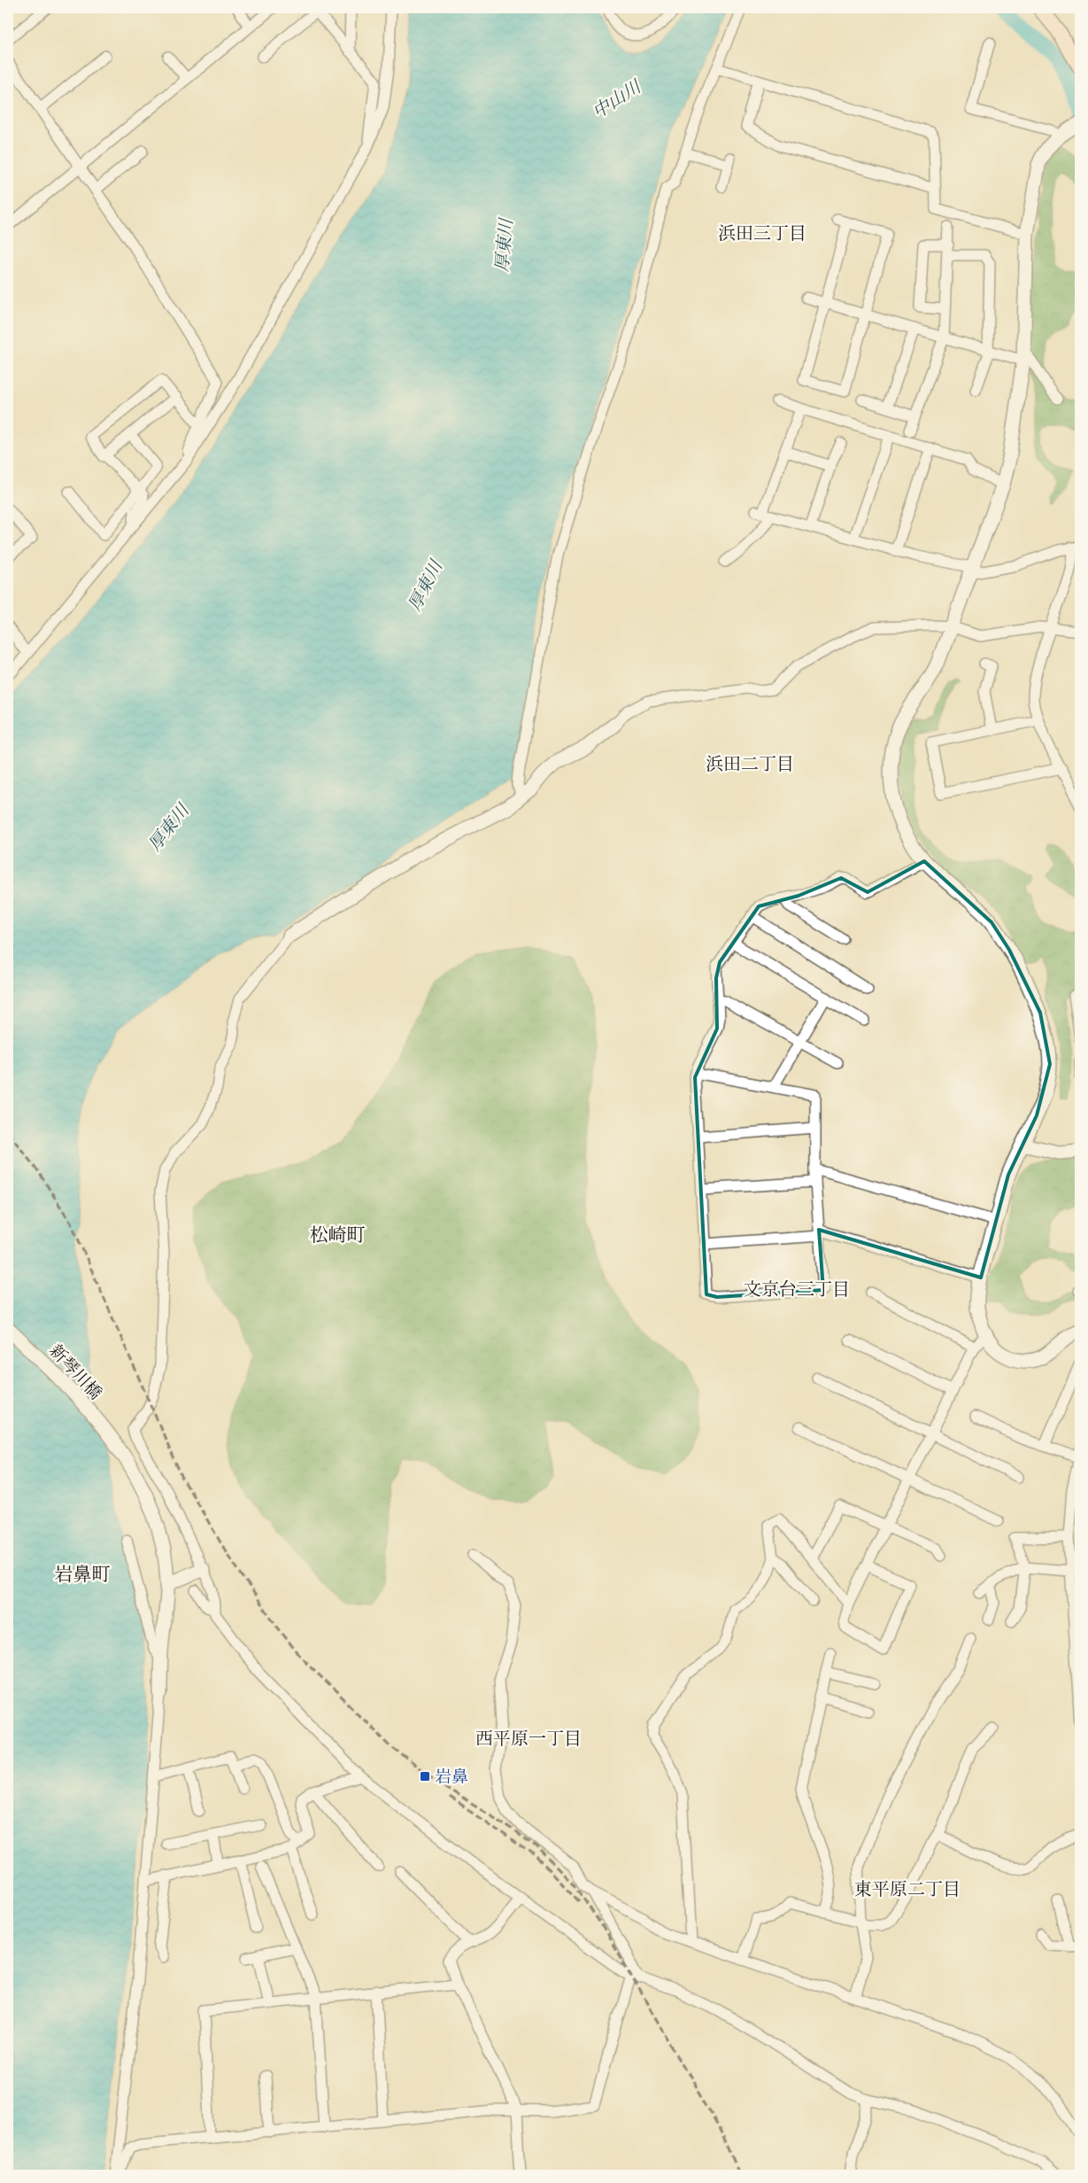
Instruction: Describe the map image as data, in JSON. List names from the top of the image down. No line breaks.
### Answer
{"streets":{"street":["新琴川橋"]},"districts":["浜田三丁目","浜田二丁目","松崎町","文京台三丁目","岩鼻町","西平原一丁目","東平原二丁目"],"water":["中山川","厚東川"],"places":{"transit":["岩鼻"]}}
